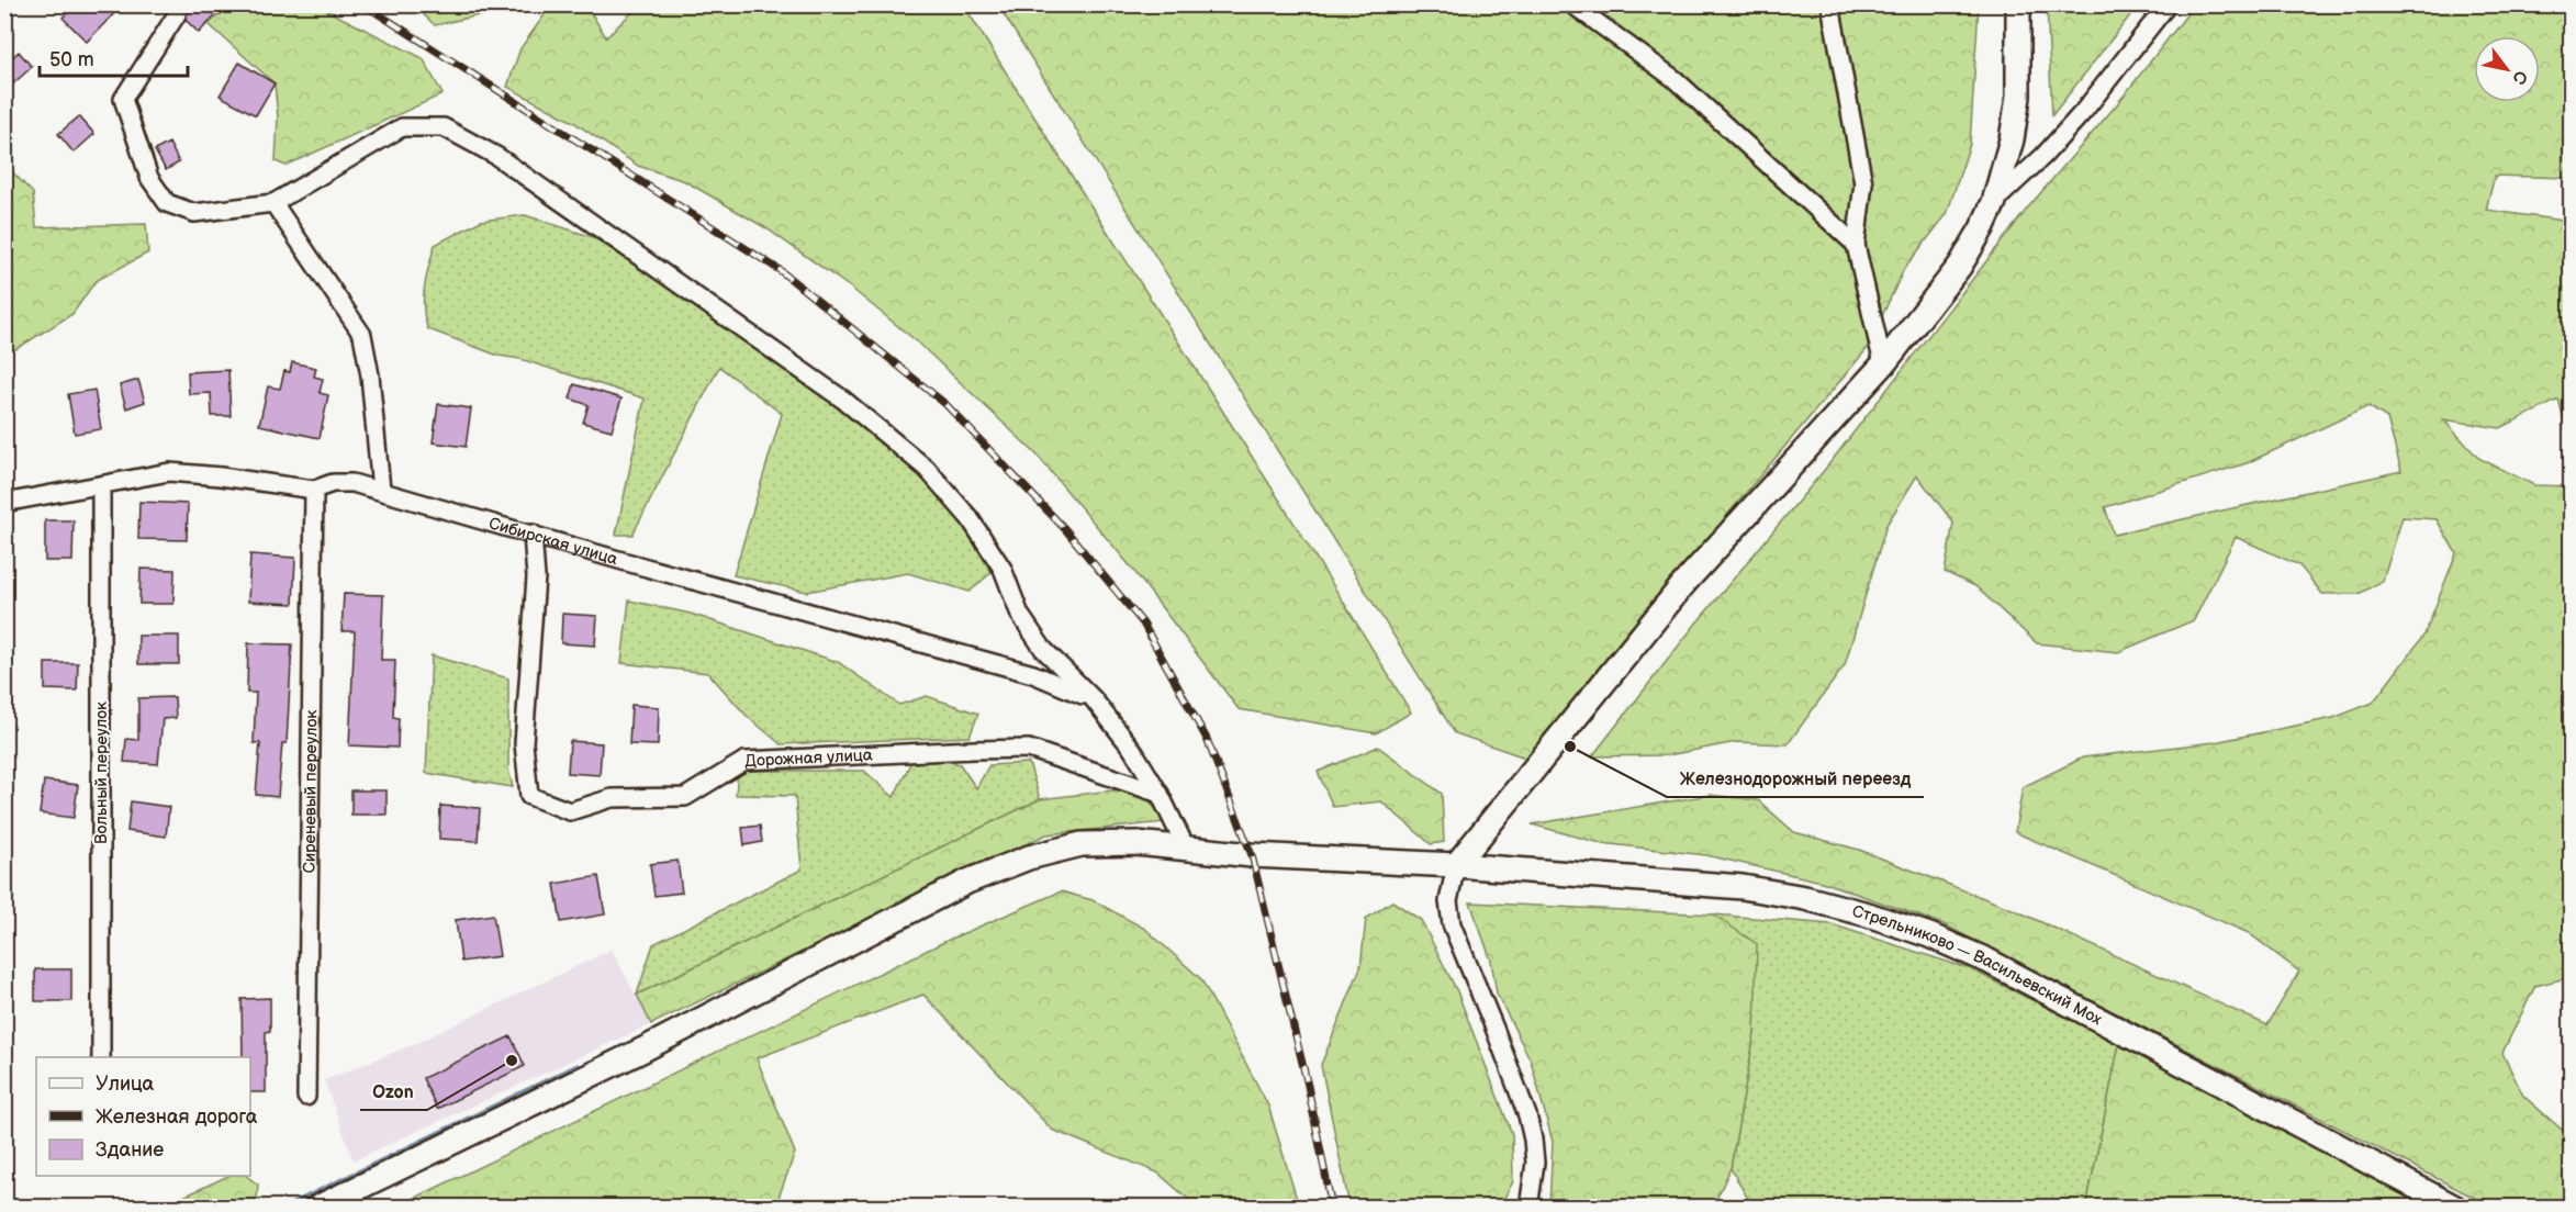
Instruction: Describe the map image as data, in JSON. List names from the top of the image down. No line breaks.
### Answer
{"streets":{"main road":["Стрельниково — Васильевский Мох"],"street":["Сибирская улица","Дорожная улица","Вольный переулок","Сиреневый переулок"]},"crossings":[["Сибирская улица","Дорожная улица"],["Сибирская улица","Вольный переулок"],["Сибирская улица","Сиреневый переулок"]],"places":["Железнодорожный переезд","Ozon"],"legend":["Улица","Железная дорога","Здание"],"scale_bar":"50 m","north":"bottom right"}
